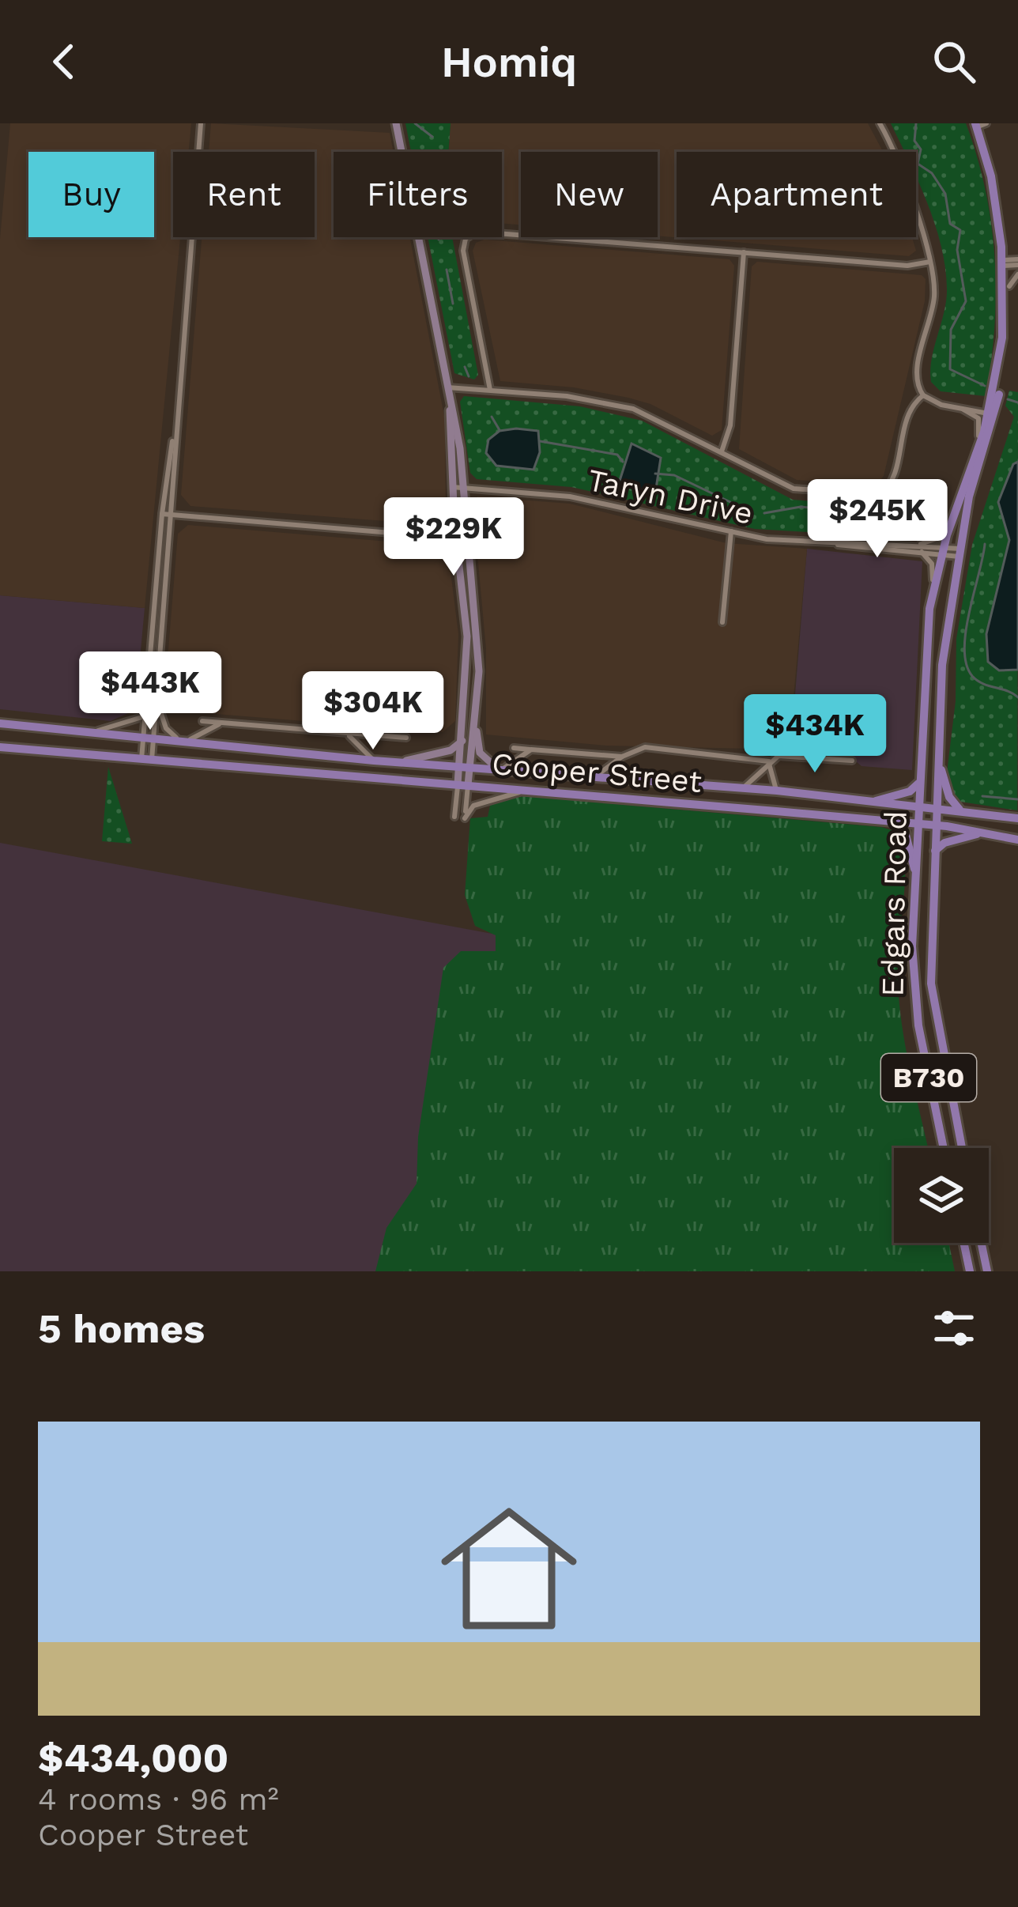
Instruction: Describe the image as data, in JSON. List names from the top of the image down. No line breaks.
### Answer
{"streets":{"main road":["Cooper Street","Edgars Road","B730"],"street":["Taryn Drive"]},"crossings":[["Taryn Drive","Edgars Road"],["Cooper Street","Edgars Road"]],"page":{"header":"Homiq","chip":["Buy","Rent","Filters","New","Apartment"],"price":["$245K","$229K","$443K","$304K","$434K"],"heading":"5 homes","list":[{"name":"$434,000","note":"4 rooms · 96 m² · Cooper Street"}]}}
